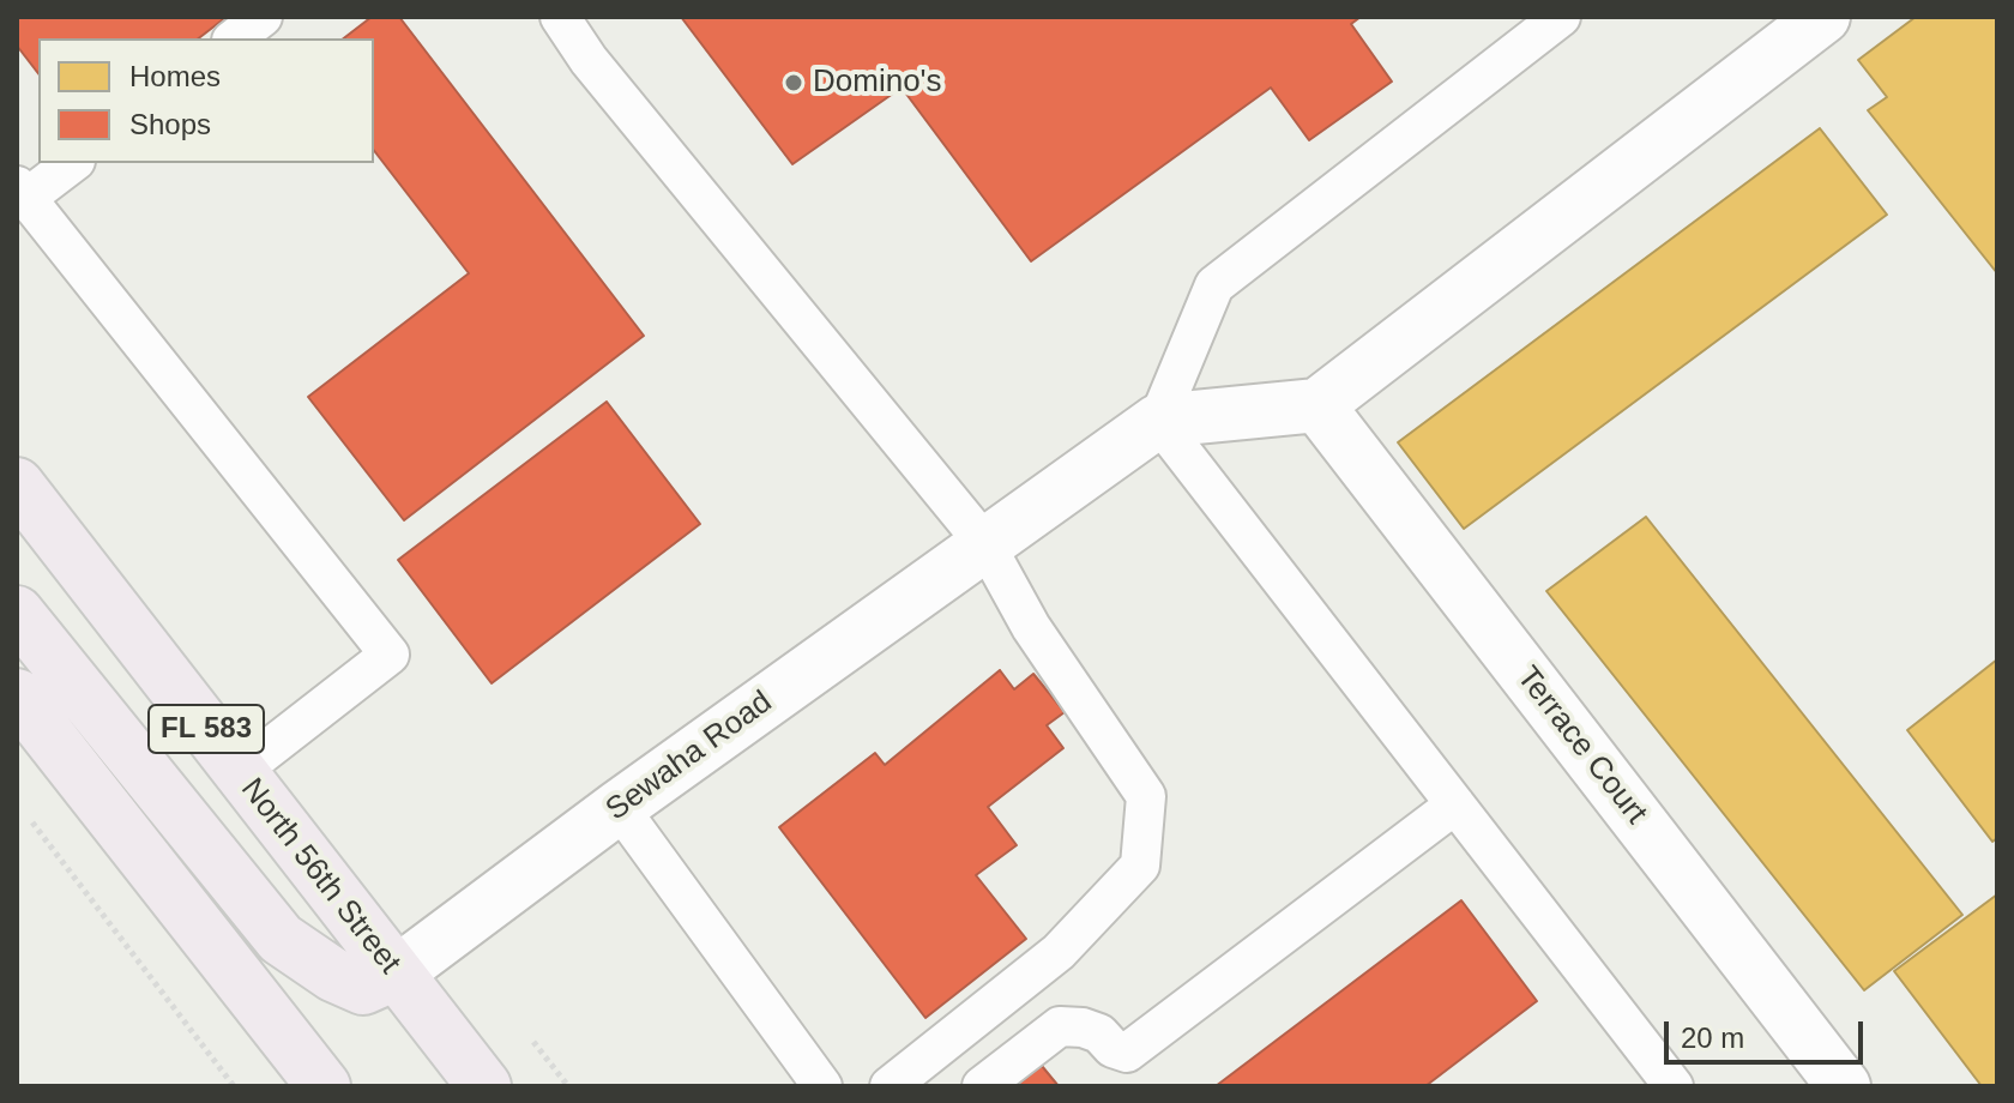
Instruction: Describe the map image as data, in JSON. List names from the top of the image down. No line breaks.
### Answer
{"streets":{"main road":["FL 583","North 56th Street"],"street":["Terrace Court","Sewaha Road"]},"crossings":[["Sewaha Road","North 56th Street"]],"places":["Domino's"],"legend":["Homes","Shops"],"scale_bar":"20 m"}
